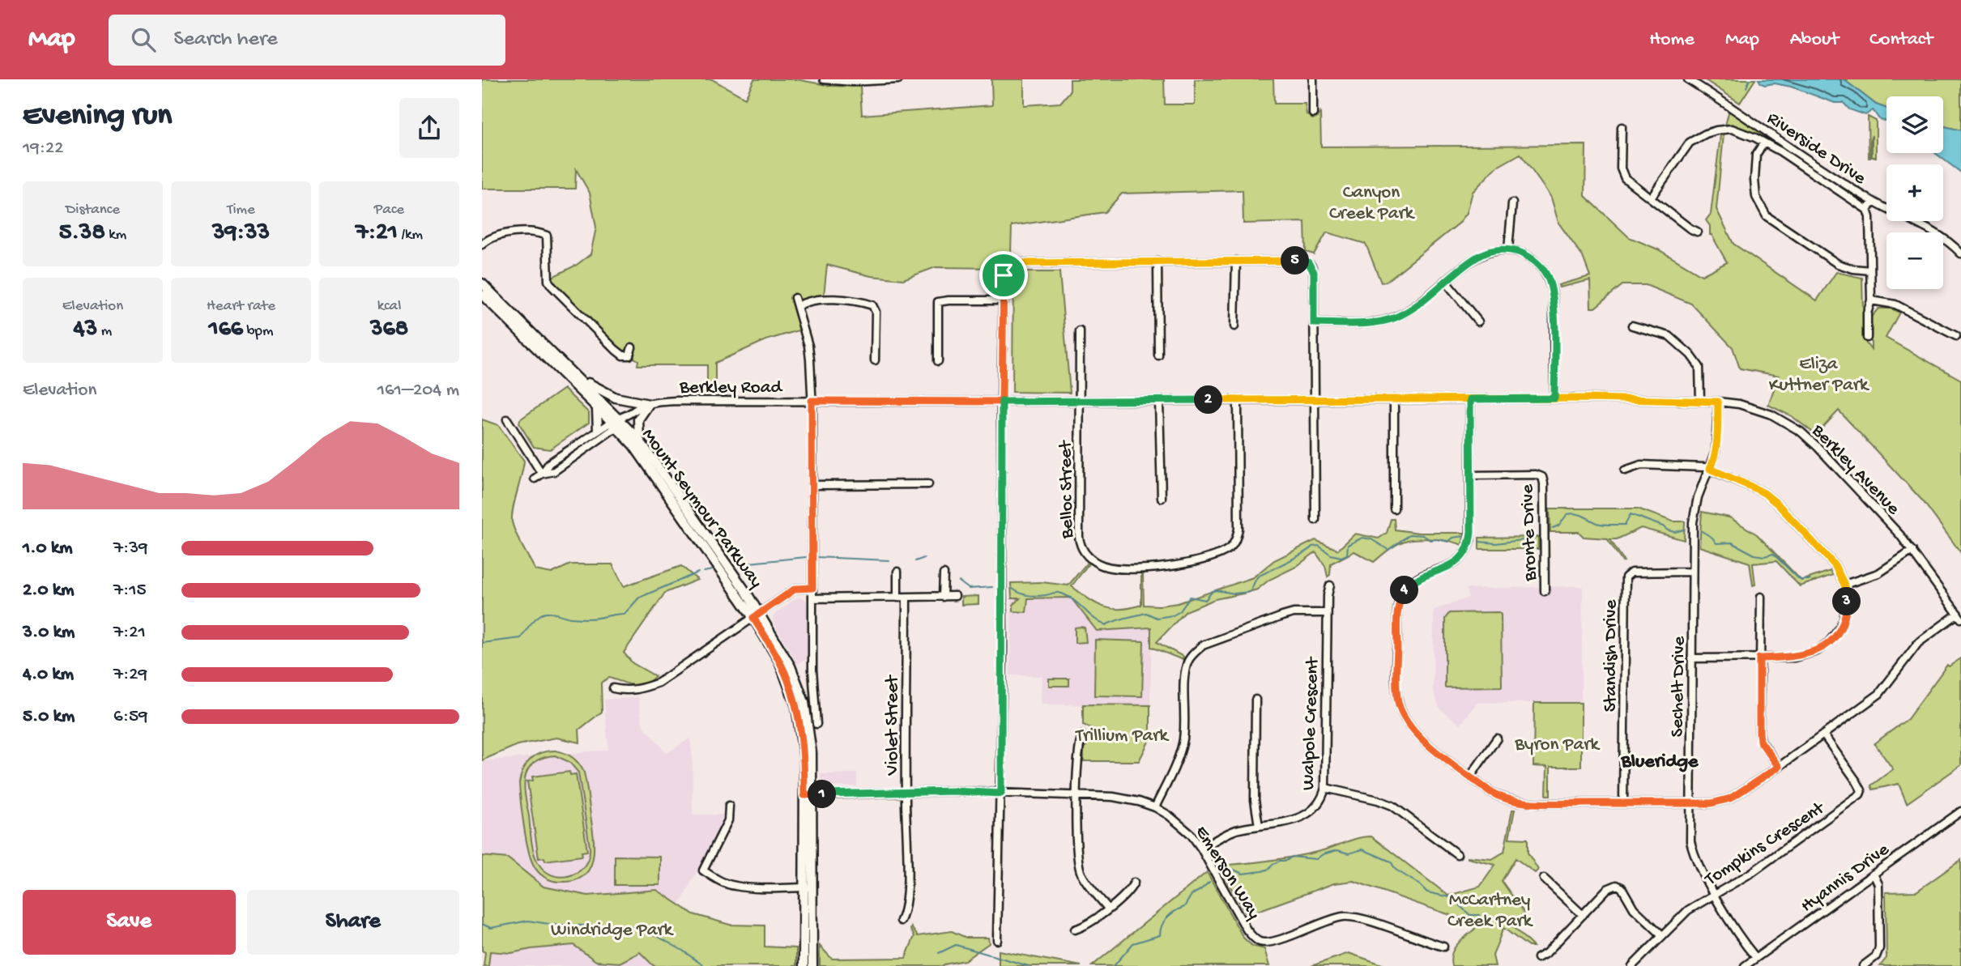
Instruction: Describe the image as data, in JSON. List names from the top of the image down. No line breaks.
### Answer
{"streets":{"main road":["Mount Seymour Parkway"],"street":["Riverside Drive","Berkley Road","Berkley Avenue","Belloc Street","Bronte Drive","Standish Drive","Sechelt Drive","Walpole Crescent","Violet Street","Tompkins Crescent","Emerson Way","Hyannis Drive"]},"crossings":[["Berkley Road","Berkley Avenue"],["Berkley Road","Belloc Street"],["Berkley Road","Mount Seymour Parkway"],["Berkley Avenue","Sechelt Drive"],["Mount Seymour Parkway","Emerson Way"],["Standish Drive","Sechelt Drive"],["Sechelt Drive","Tompkins Crescent"],["Sechelt Drive","Hyannis Drive"],["Walpole Crescent","Emerson Way"],["Violet Street","Emerson Way"]],"districts":["Blueridge"],"parks":["Canyon Creek Park","Eliza Kuttner Park","Trillium Park","Byron Park","McCartney Creek Park","Windridge Park"],"page":{"header":"Map","search":"Search here","nav":["Home","Map","About","Contact"],"heading":["Evening run","19:22"],"map_buttons":["+","−"],"stats":[["Distance","5.38 km"],["Time","39:33"],["Pace","7:21 /km"],["Elevation","43 m"],["Heart rate","166 bpm"],["kcal","368"]],"pins":["5","2","4","3","1"],"chart":["Elevation","161–204 m"],"list":[{"name":"1.0 km","note":"7:39"},{"name":"2.0 km","note":"7:15"},{"name":"3.0 km","note":"7:21"},{"name":"4.0 km","note":"7:29"},{"name":"5.0 km","note":"6:59"}],"buttons":["Save","Share"]}}
